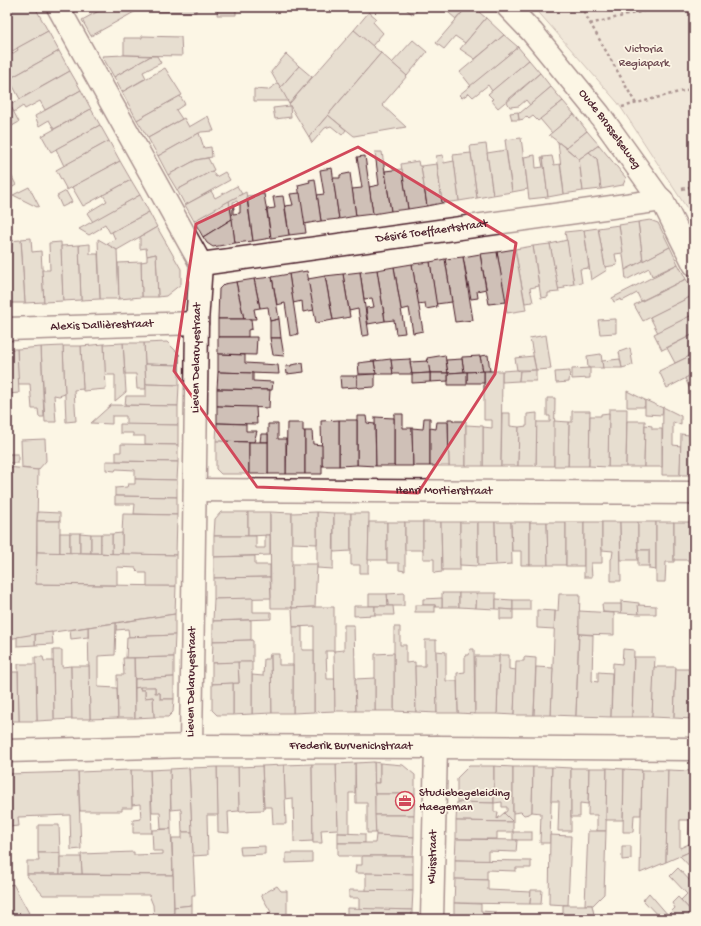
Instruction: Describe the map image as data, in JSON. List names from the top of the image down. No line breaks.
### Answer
{"streets":{"street":["Oude Brusselseweg","Désiré Toeffaertstraat","Alexis Dallièrestraat","Lieven Delaruyestraat","Henri Mortierstraat","Frederik Burvenichstraat","Kluisstraat"]},"crossings":[["Oude Brusselseweg","Désiré Toeffaertstraat"],["Désiré Toeffaertstraat","Lieven Delaruyestraat"],["Alexis Dallièrestraat","Lieven Delaruyestraat"],["Lieven Delaruyestraat","Henri Mortierstraat"],["Lieven Delaruyestraat","Frederik Burvenichstraat"],["Frederik Burvenichstraat","Kluisstraat"]],"parks":["Victoria Regiapark"],"places":{"office":["Studiebegeleiding Haegeman"]}}
